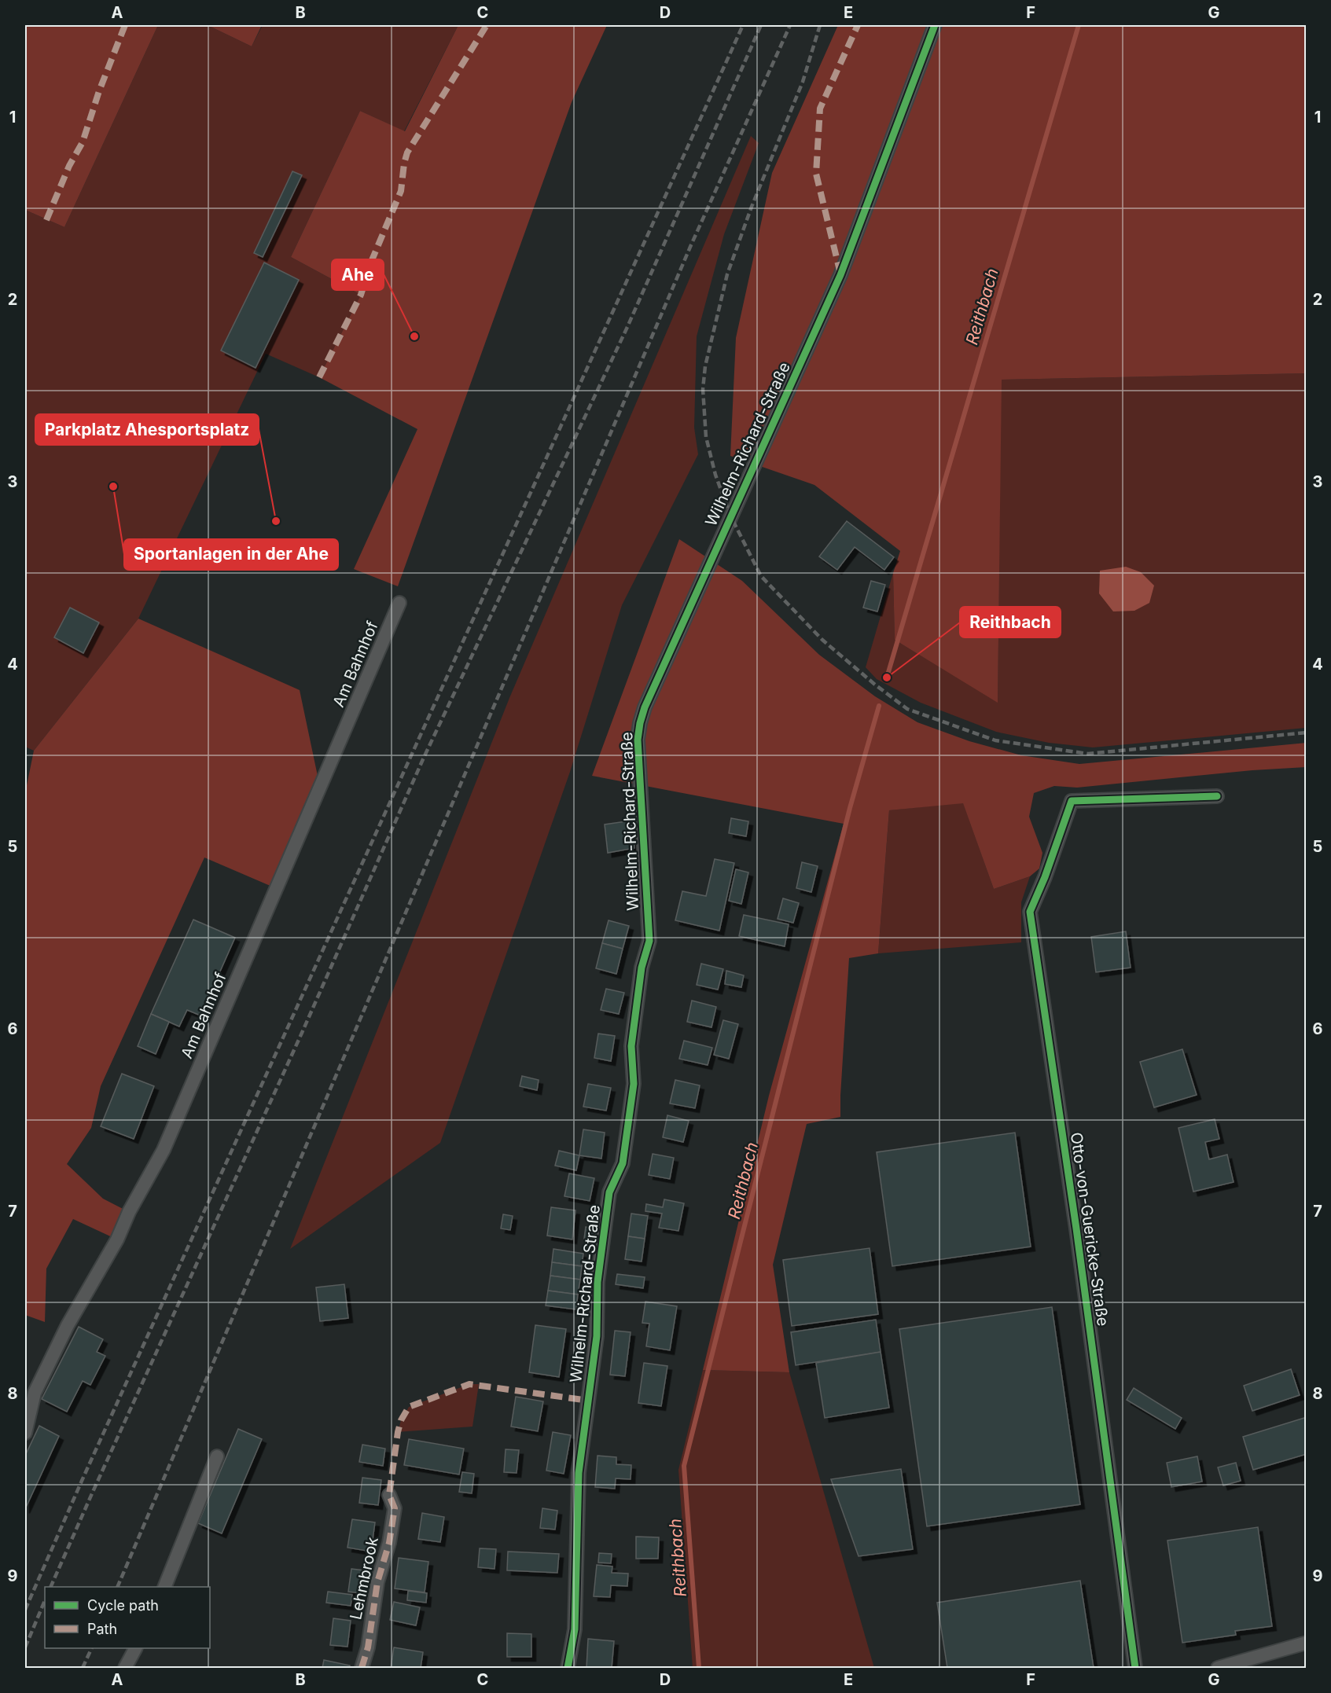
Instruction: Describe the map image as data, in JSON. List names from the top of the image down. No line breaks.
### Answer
{"streets":{"street":["Wilhelm-Richard-Straße","Am Bahnhof","Otto-von-Guericke-Straße","Lehmbrook"]},"water":["Reithbach"],"places":["Ahe","Sportanlagen in der Ahe","Parkplatz Ahesportsplatz","Reithbach"],"legend":["Cycle path","Path"],"grid":{"columns":["A","B","C","D","E","F","G"],"rows":["1","2","3","4","5","6","7","8","9"]}}
